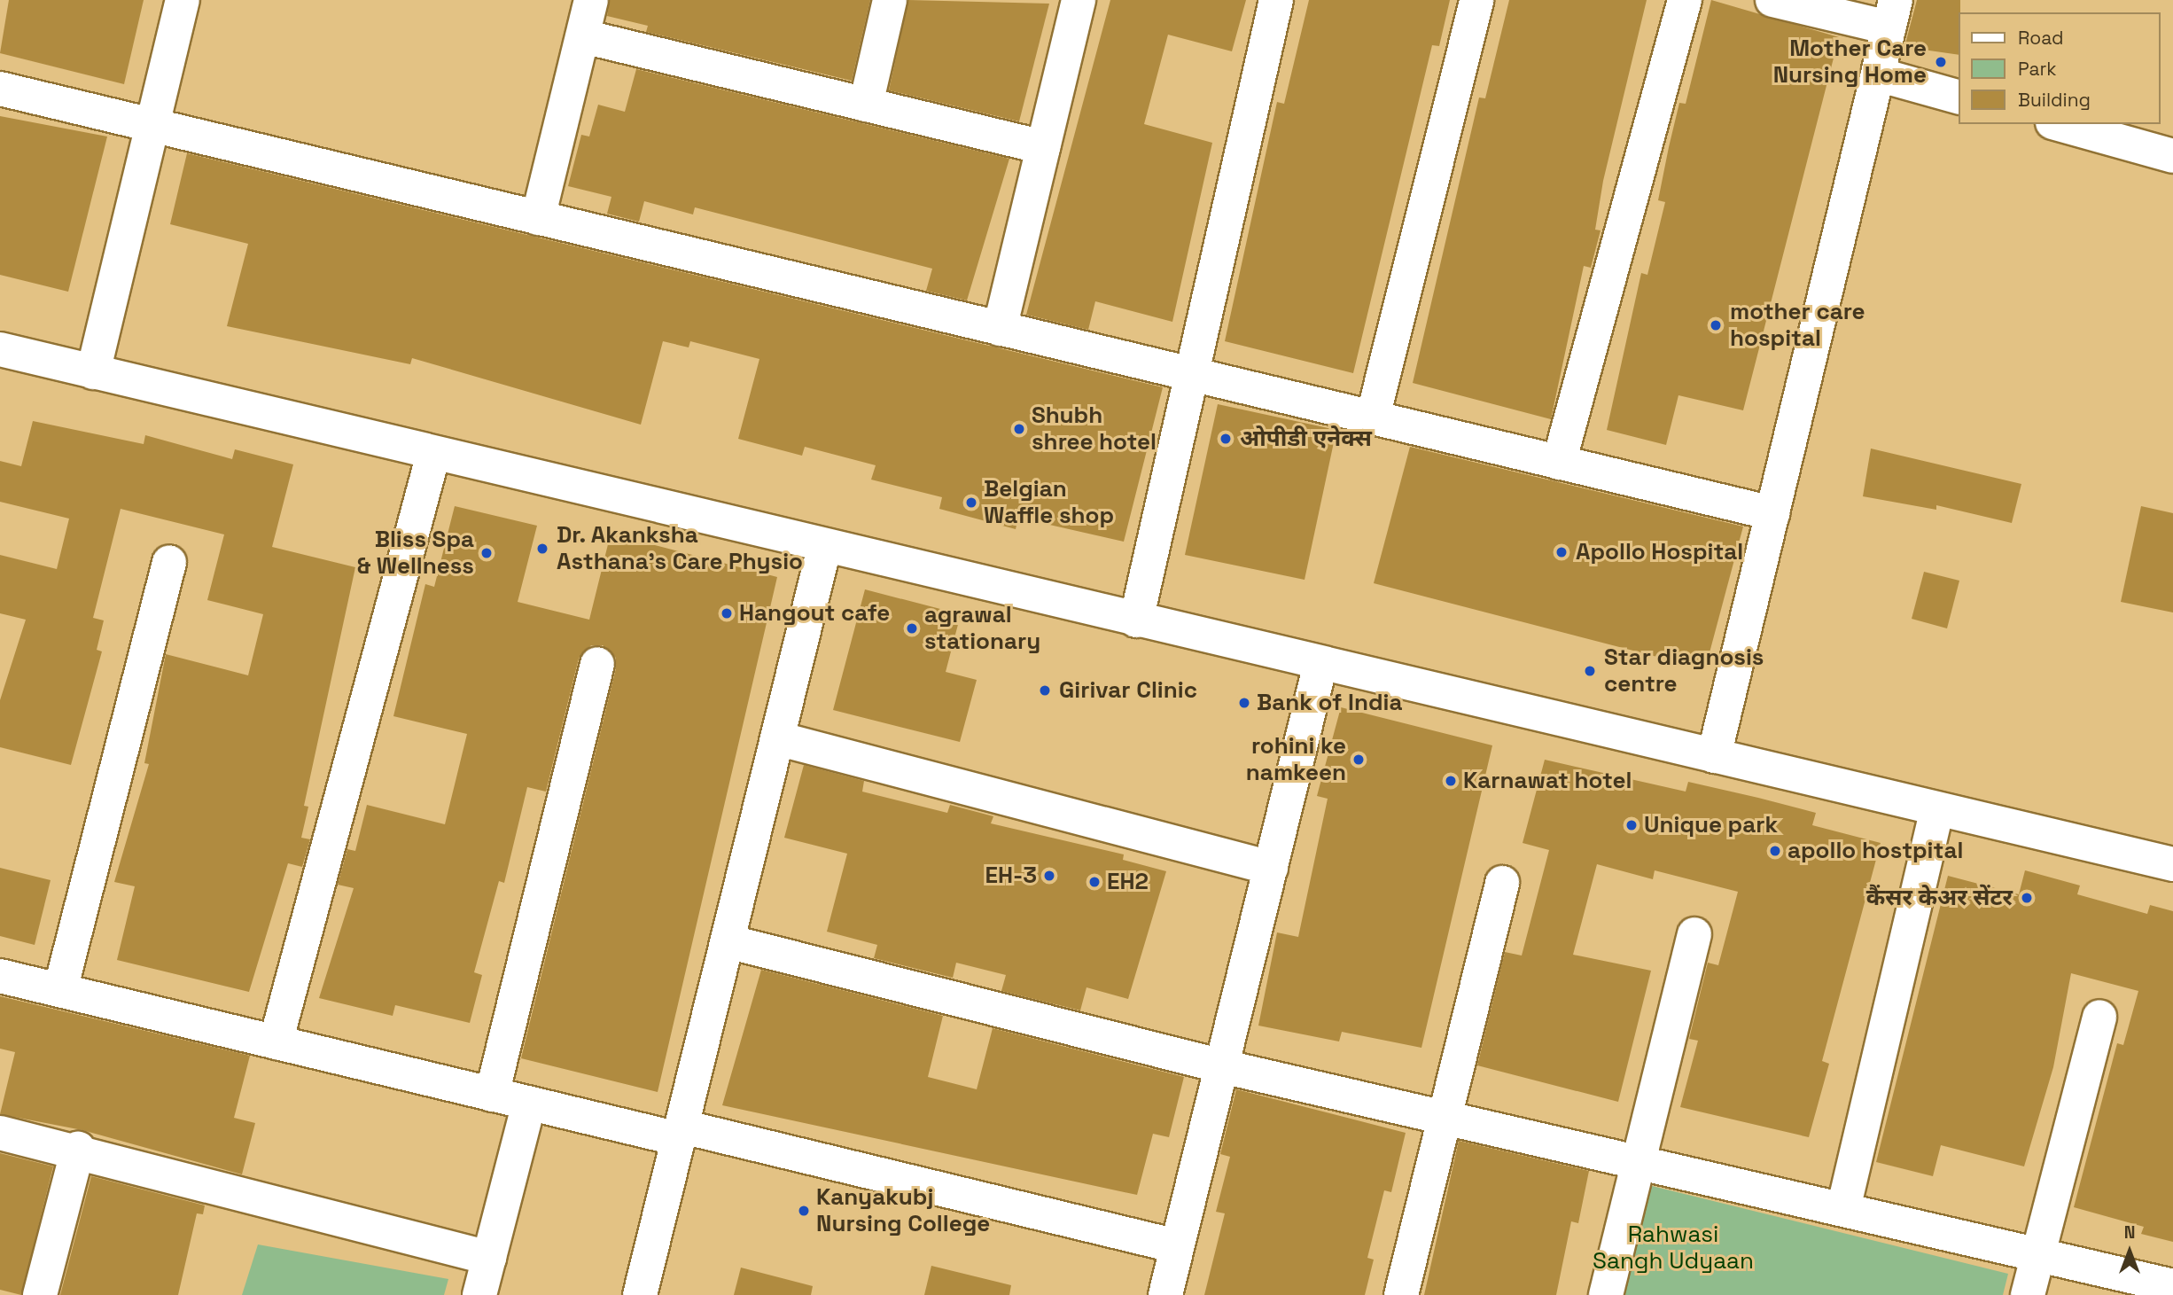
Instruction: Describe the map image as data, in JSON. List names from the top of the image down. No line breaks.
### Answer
{"parks":["Rahwasi Sangh Udyaan"],"places":["Mother Care Nursing Home","mother care hospital","Shubh shree hotel","ओपीडी एनेक्स","Belgian Waffle shop","Dr. Akanksha Asthana's Care Physio","Apollo Hospital","Bliss Spa & Wellness","Hangout cafe","agrawal stationary","Star diagnosis centre","Girivar Clinic","Bank of India","rohini ke namkeen","Karnawat hotel","Unique park","apollo hostpital","EH-3","EH2","कैंसर केअर सेंटर","Kanyakubj Nursing College"],"legend":["Road","Park","Building"],"north":"top"}
